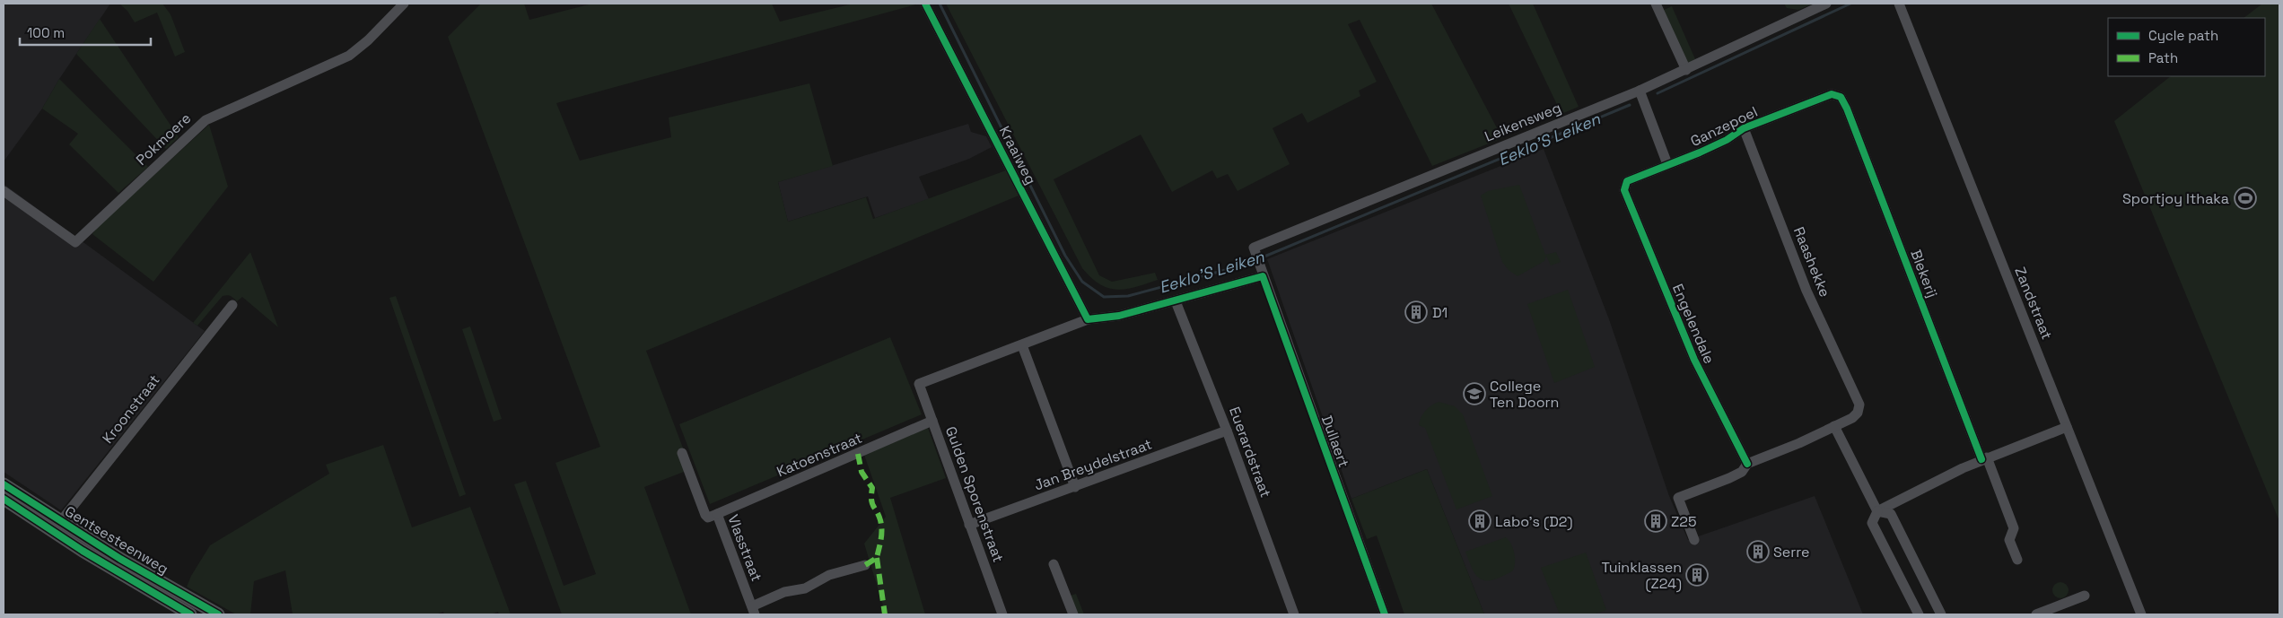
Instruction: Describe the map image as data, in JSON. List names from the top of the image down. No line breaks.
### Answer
{"streets":{"main road":["Gentsesteenweg"],"street":["Leikensweg","Ganzepoel","Pokmoere","Kraaiweg","Raashekke","Blekerij","Zandstraat","Engelendale","Kroonstraat","Dullaert","Euerardstraat","Katoenstraat","Jan Breydelstraat","Gulden Sporenstraat","Vlasstraat"]},"crossings":[["Leikensweg","Dullaert"],["Ganzepoel","Raashekke"],["Ganzepoel","Blekerij"],["Ganzepoel","Engelendale"],["Kroonstraat","Gentsesteenweg"],["Euerardstraat","Jan Breydelstraat"],["Katoenstraat","Gulden Sporenstraat"],["Katoenstraat","Vlasstraat"],["Jan Breydelstraat","Gulden Sporenstraat"]],"water":["Eeklo'S Leiken"],"places":{"sports":["Sportjoy Ithaka"],"building":["D1","Labo's (D2)","Z25","Serre","Tuinklassen (Z24)"],"school or university":["College Ten Doorn"]},"legend":["Cycle path","Path"],"scale_bar":"100 m"}
